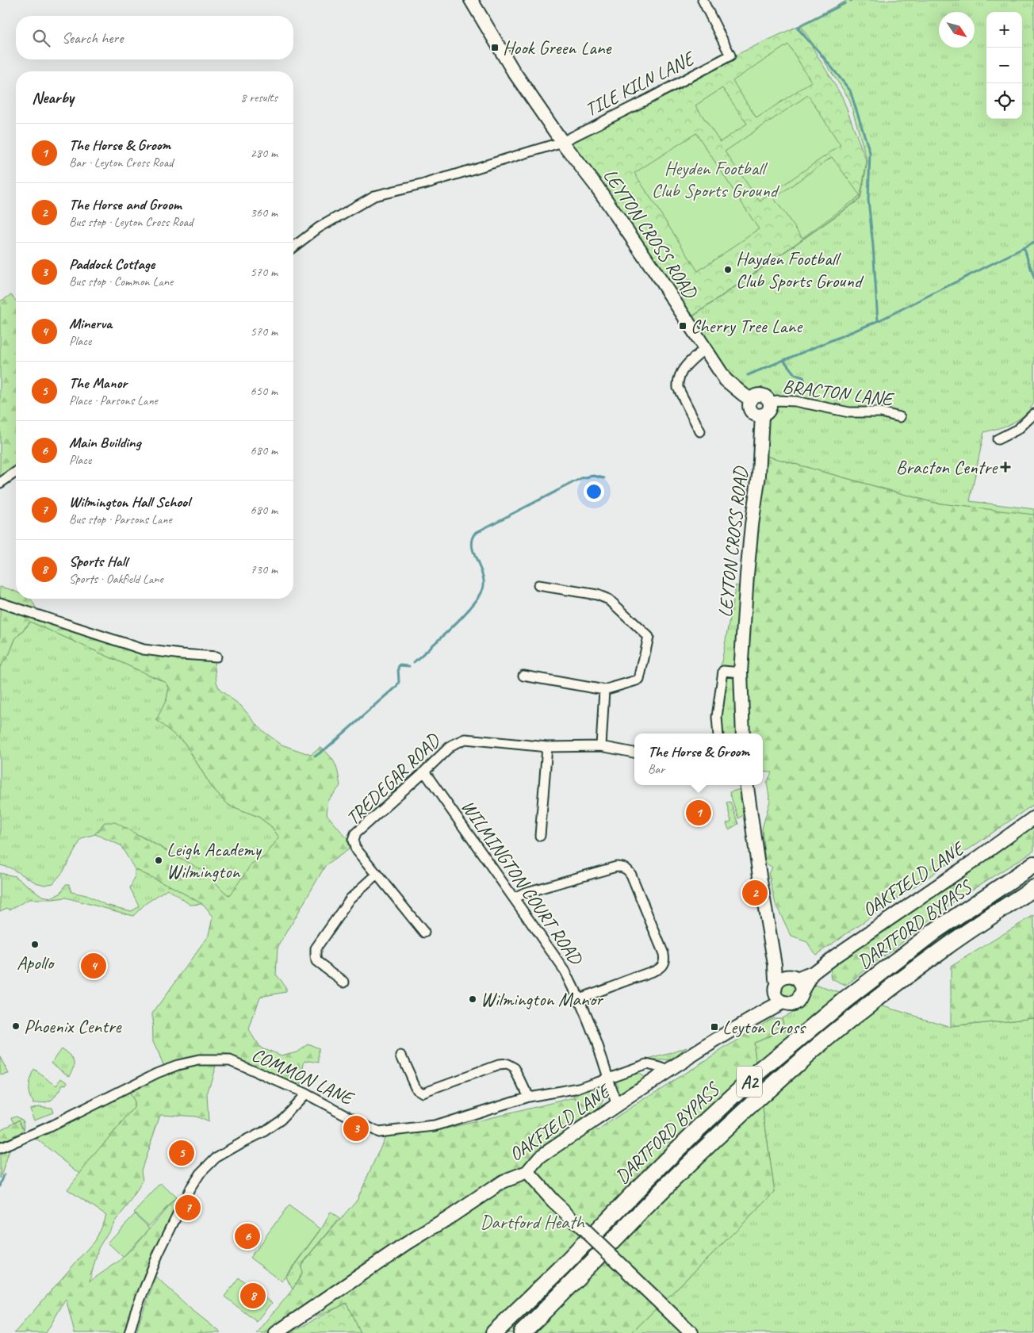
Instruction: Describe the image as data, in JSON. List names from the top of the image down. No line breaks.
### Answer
{"streets":{"highway":["DARTFORD BYPASS","A2"],"street":["TILE KILN LANE","LEYTON CROSS ROAD","BRACTON LANE","TREDEGAR ROAD","OAKFIELD LANE","WILMINGTON COURT ROAD","COMMON LANE"]},"crossings":[["TILE KILN LANE","LEYTON CROSS ROAD"],["LEYTON CROSS ROAD","BRACTON LANE"],["TREDEGAR ROAD","WILMINGTON COURT ROAD"],["OAKFIELD LANE","WILMINGTON COURT ROAD"],["OAKFIELD LANE","COMMON LANE"],["WILMINGTON COURT ROAD","COMMON LANE"]],"parks":["Heyden Football Club Sports Ground","Dartford Heath"],"places":{"transit":["Hook Green Lane","Cherry Tree Lane","Leyton Cross"],"other":["Hayden Football Club Sports Ground","Leigh Academy Wilmington","Apollo","Wilmington Manor","Phoenix Centre"],"health":["Bracton Centre"]},"north":"bottom right","page":{"map_buttons":["+","−"],"search":"Search here","heading":["Nearby","8 results"],"list":[{"mark":"1","name":"The Horse & Groom","note":"Bar · Leyton Cross Road","value":"280 m"},{"mark":"2","name":"The Horse and Groom","note":"Bus stop · Leyton Cross Road","value":"360 m"},{"mark":"3","name":"Paddock Cottage","note":"Bus stop · Common Lane","value":"570 m"},{"mark":"4","name":"Minerva","note":"Place","value":"570 m"},{"mark":"5","name":"The Manor","note":"Place · Parsons Lane","value":"650 m"},{"mark":"6","name":"Main Building","note":"Place","value":"680 m"},{"mark":"7","name":"Wilmington Hall School","note":"Bus stop · Parsons Lane","value":"680 m"},{"mark":"8","name":"Sports Hall","note":"Sports · Oakfield Lane","value":"730 m"}],"popup":["The Horse & Groom","Bar"],"pins":["1","2","4","3","5","7","6","8"]}}
